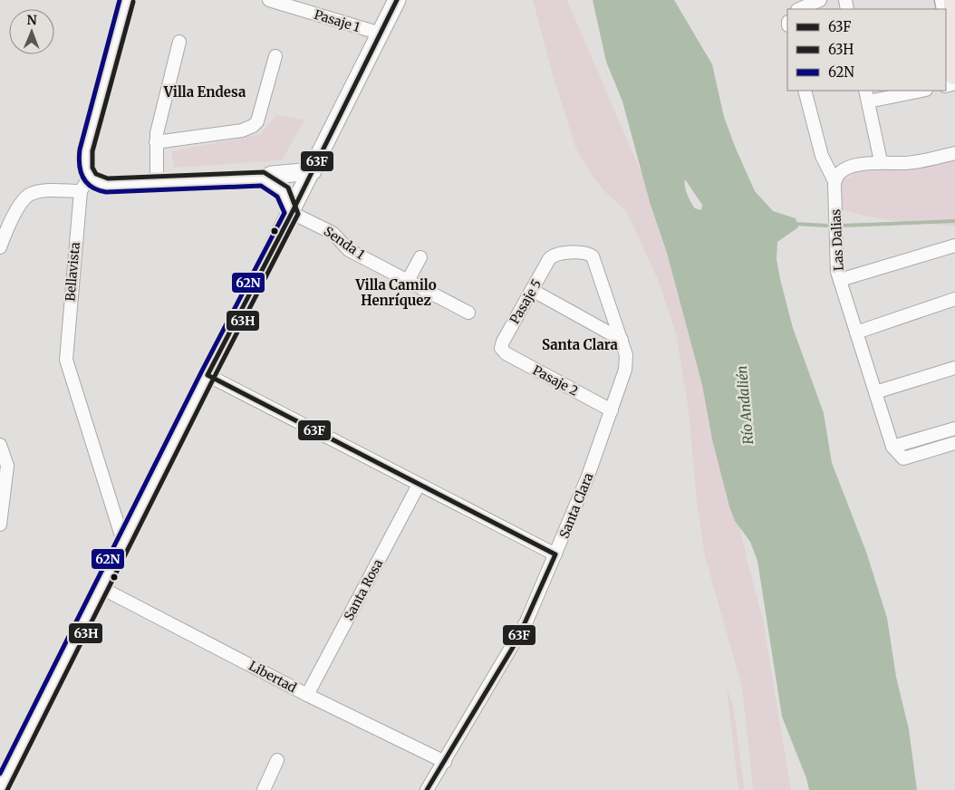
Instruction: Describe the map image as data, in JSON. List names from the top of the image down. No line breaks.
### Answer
{"streets":{"main road":["Bellavista"],"street":["Pasaje 1","Las Dalias","Senda 1","Pasaje 5","Pasaje 2","Santa Clara","Santa Rosa","Libertad"]},"crossings":[["Pasaje 5","Pasaje 2"],["Pasaje 5","Santa Clara"],["Pasaje 2","Santa Clara"],["Santa Clara","Libertad"],["Santa Rosa","Libertad"]],"districts":["Villa Endesa","Villa Camilo Henríquez","Santa Clara"],"water":["Río Andalién"],"lines":["transit line 63F","transit line 62N","transit line 63H"],"legend":["63F","63H","62N"],"north":"top"}
